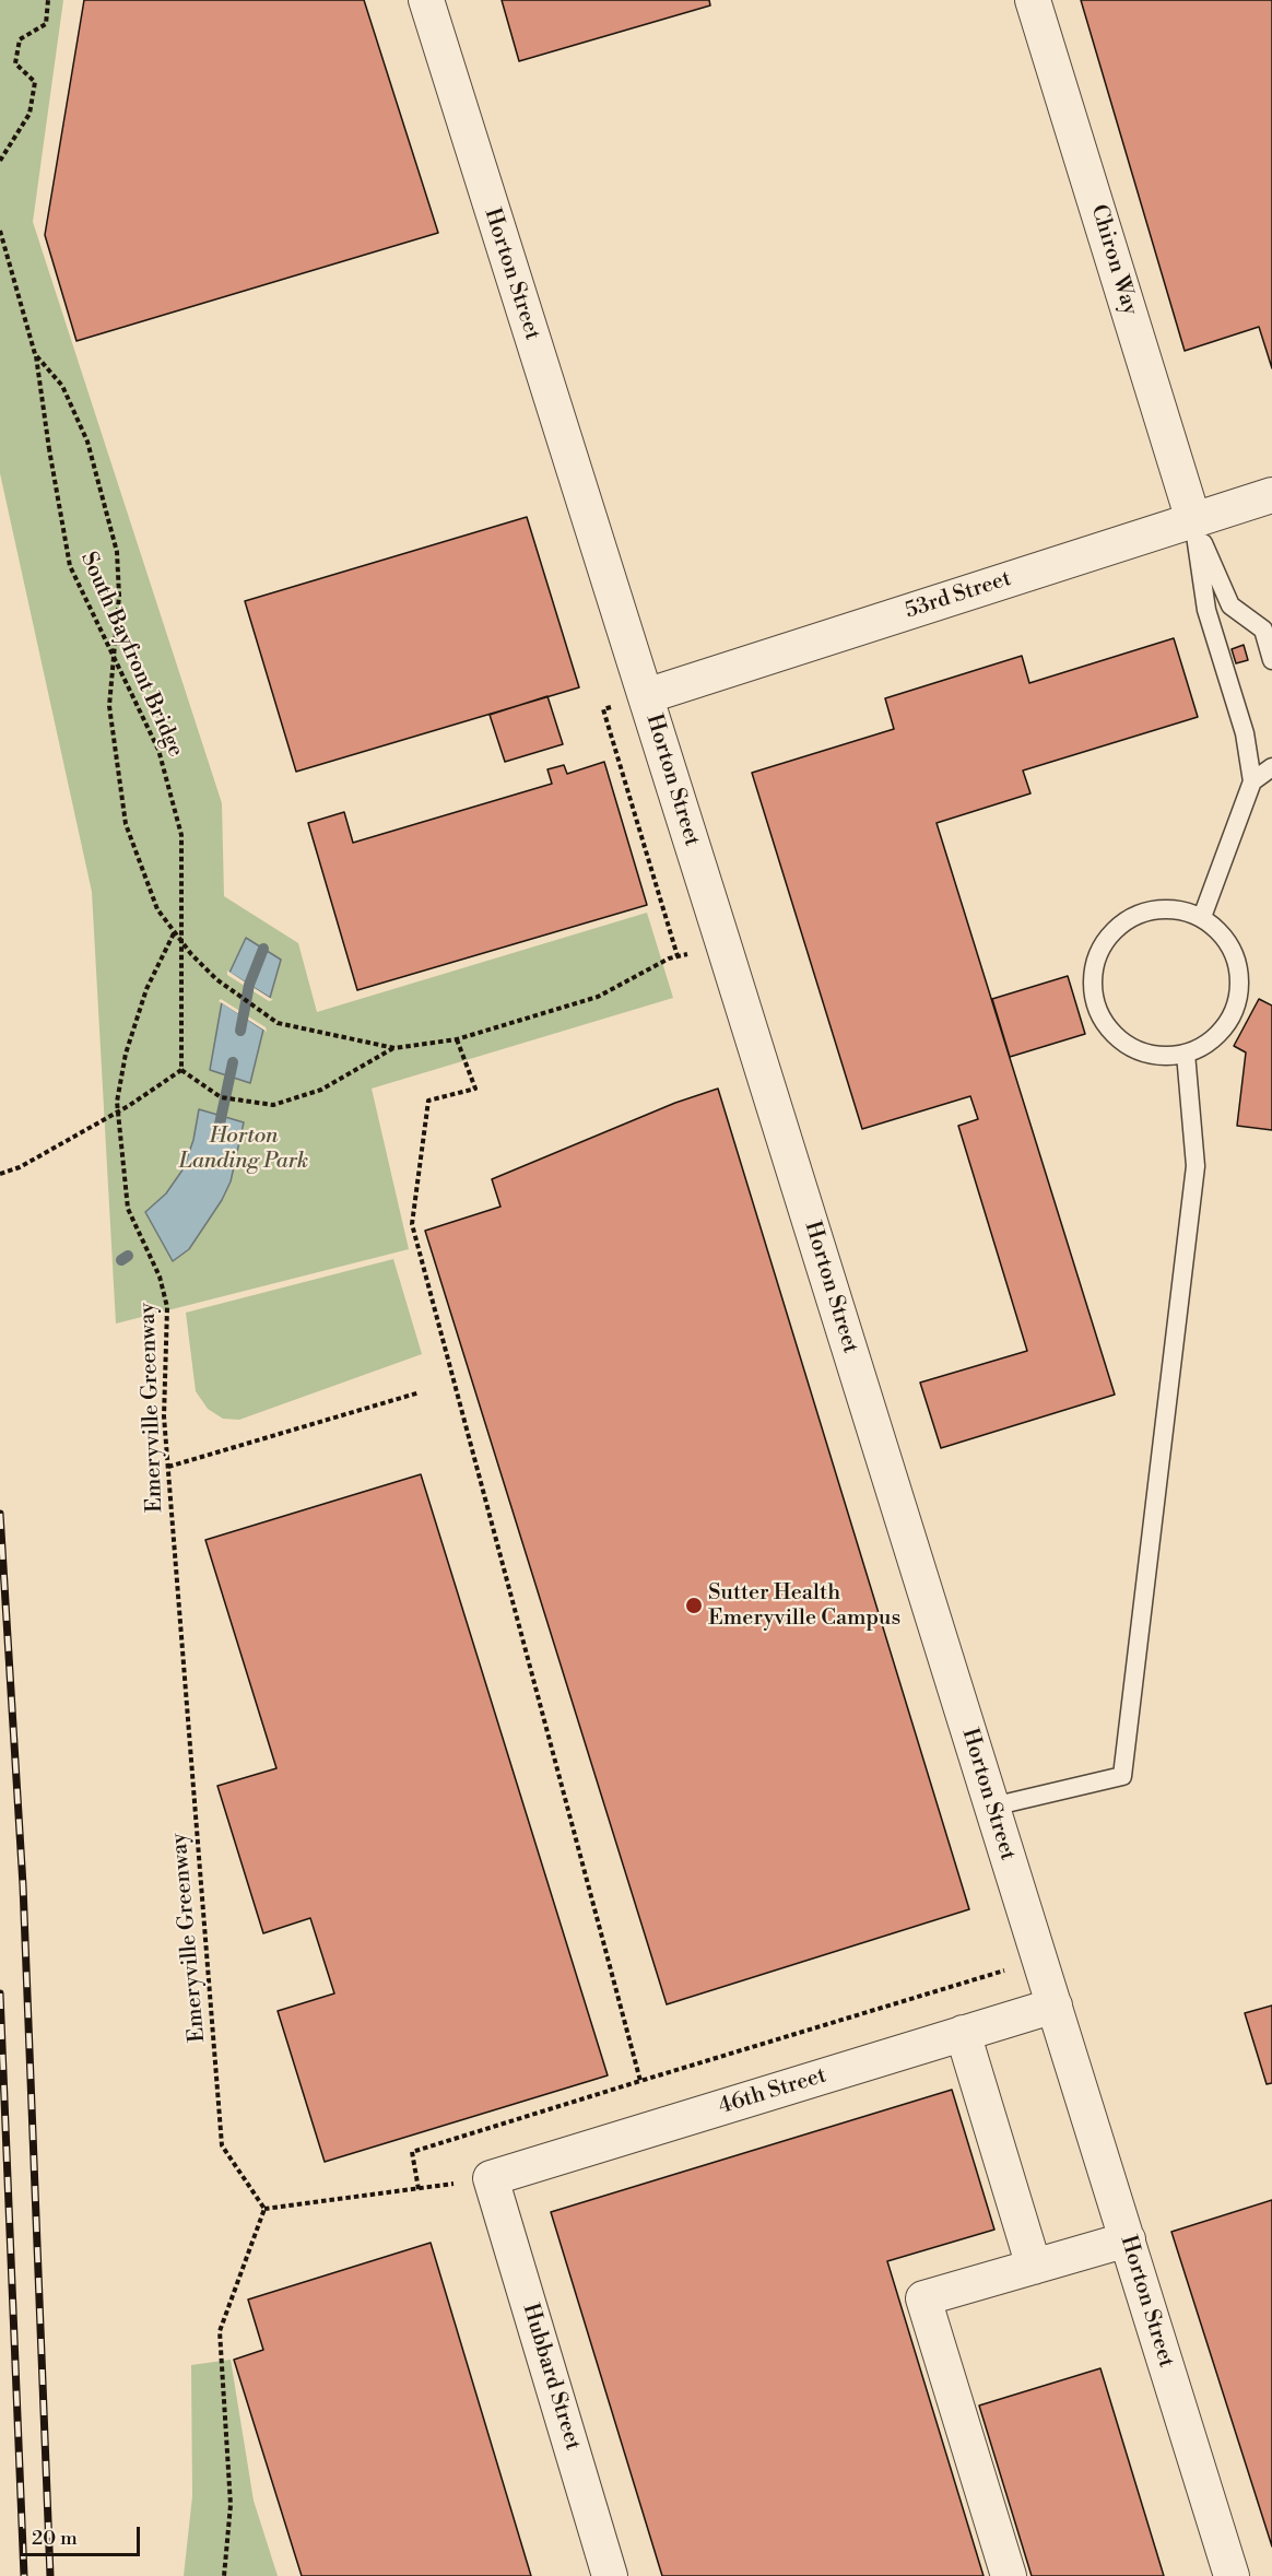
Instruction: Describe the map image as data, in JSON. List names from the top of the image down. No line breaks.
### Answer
{"streets":{"street":["Chiron Way","Horton Street","53rd Street","46th Street","Hubbard Street"],"path":["South Bayfront Bridge","Emeryville Greenway"]},"crossings":[["Chiron Way","53rd Street"],["Horton Street","53rd Street"],["Horton Street","46th Street"],["46th Street","Hubbard Street"]],"parks":["Horton Landing Park"],"places":["Sutter Health Emeryville Campus"],"scale_bar":"20 m"}
